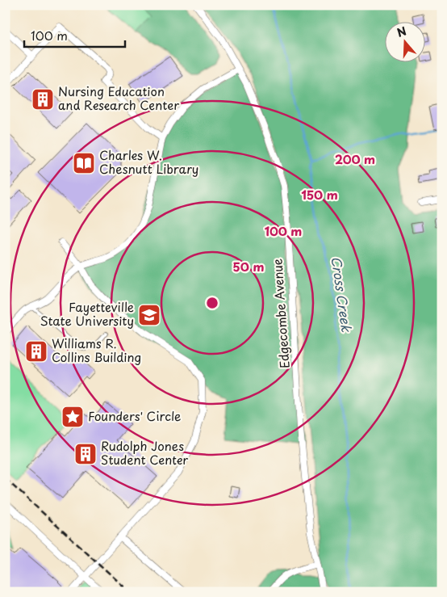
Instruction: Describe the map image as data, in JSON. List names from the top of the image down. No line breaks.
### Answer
{"streets":{"street":["Edgecombe Avenue"]},"water":["Cross Creek"],"places":{"building":["Nursing Education and Research Center","Williams R. Collins Building","Rudolph Jones Student Center"],"library":["Charles W. Chesnutt Library"],"school or university":["Fayetteville State University"],"place":["Founders' Circle"]},"scale_bar":"100 m","north":"top","rings":["200 m","150 m","100 m","50 m"]}
